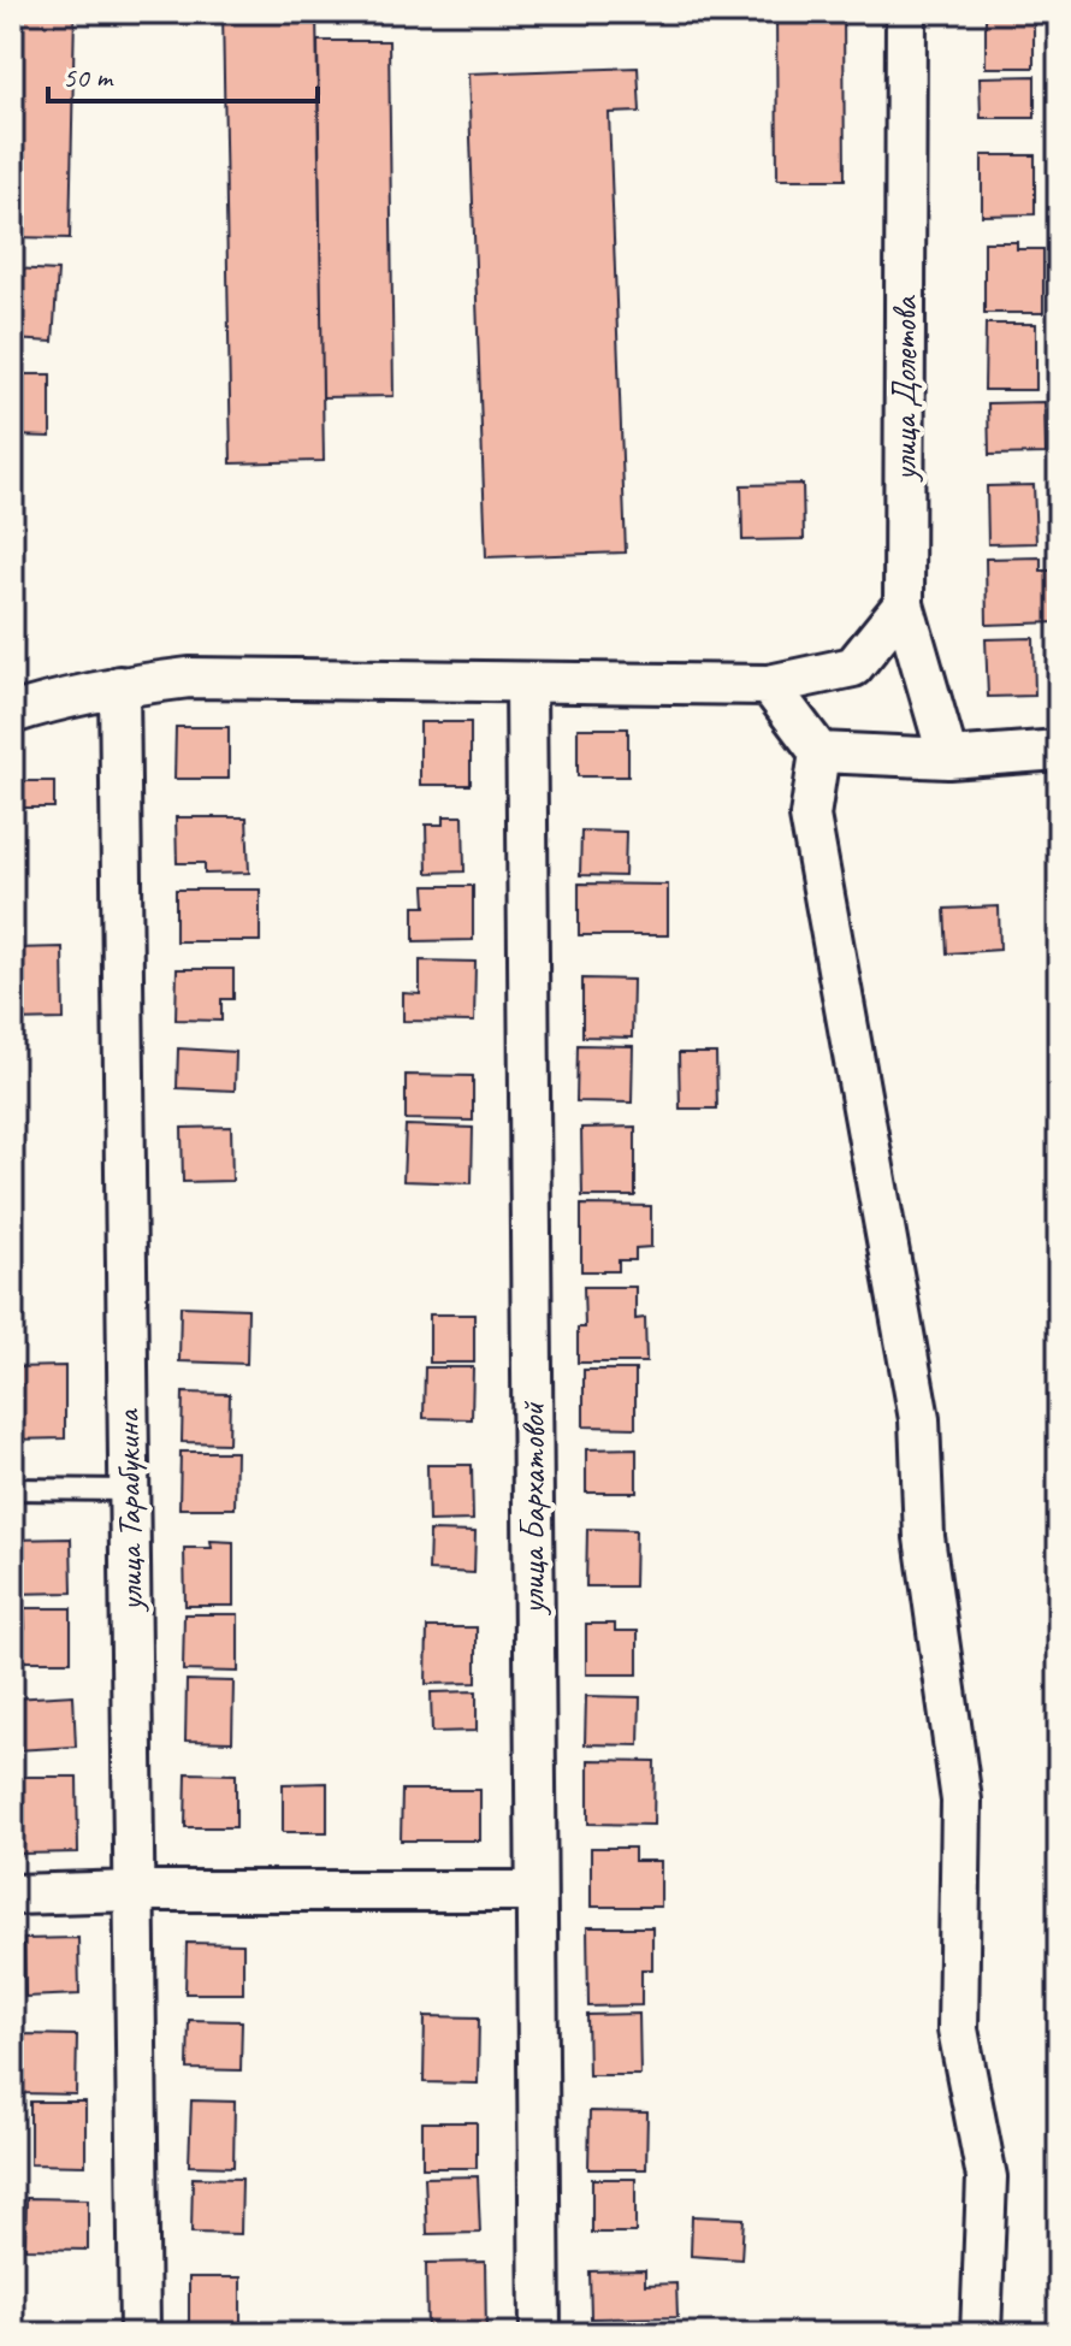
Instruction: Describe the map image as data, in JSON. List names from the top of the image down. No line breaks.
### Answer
{"streets":{"street":["улица Долетова","улица Бархатовой","улица Тарабукина"]},"scale_bar":"50 m"}
